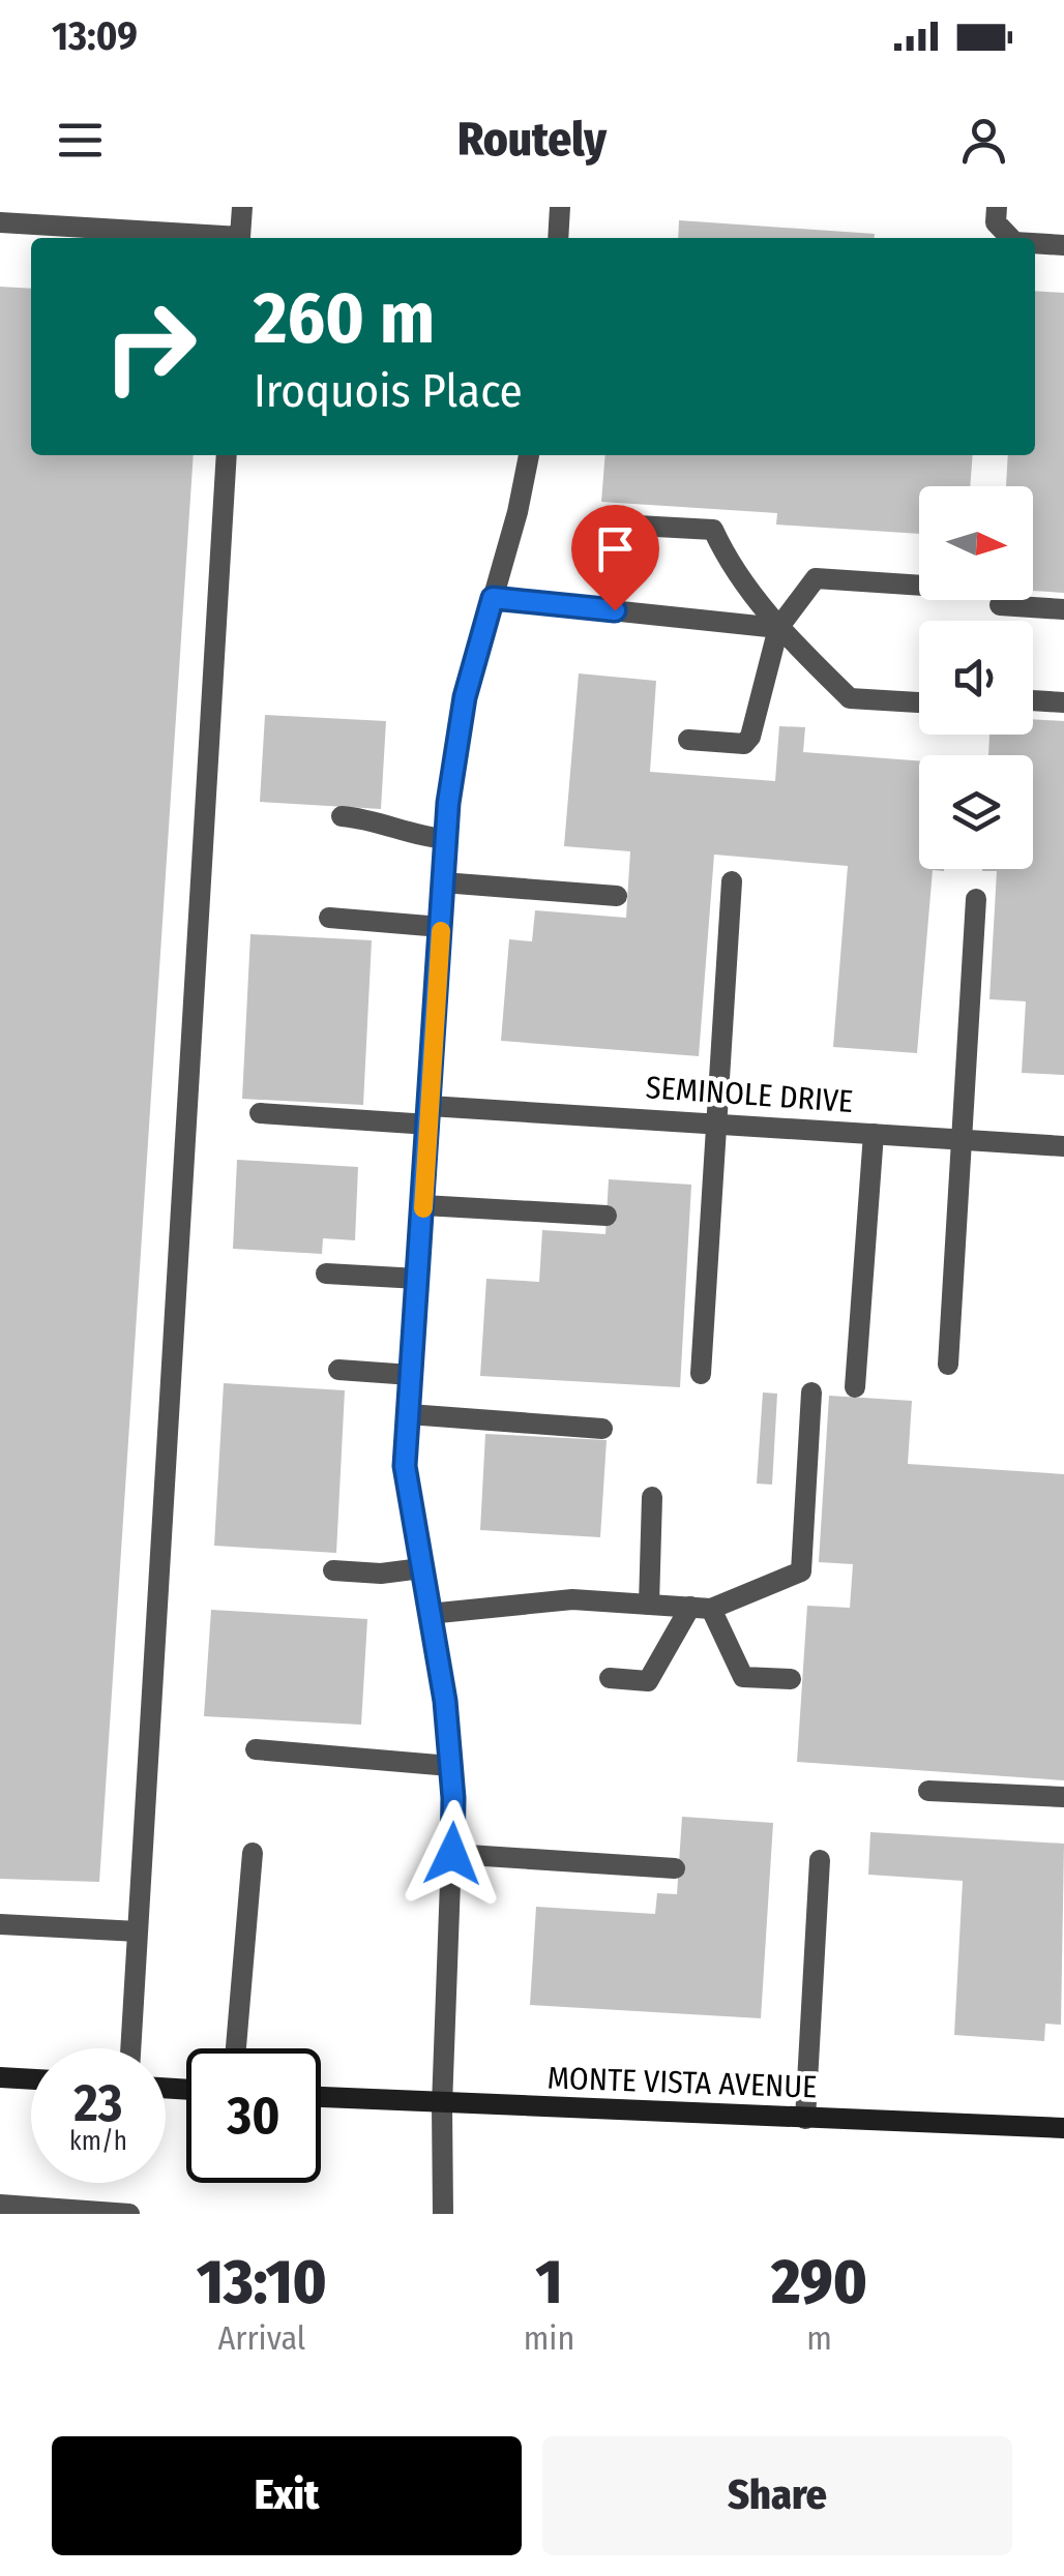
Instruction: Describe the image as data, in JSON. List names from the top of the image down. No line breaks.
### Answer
{"streets":{"street":["SEMINOLE DRIVE","MONTE VISTA AVENUE"]},"north":"right","page":{"status":"13:09","header":"Routely","turn":["260 m","Iroquois Place"],"speed":"23 km/h","limit":"30","eta":["13:10","Arrival","1","min","290","m"],"buttons":["Exit","Share"]}}
